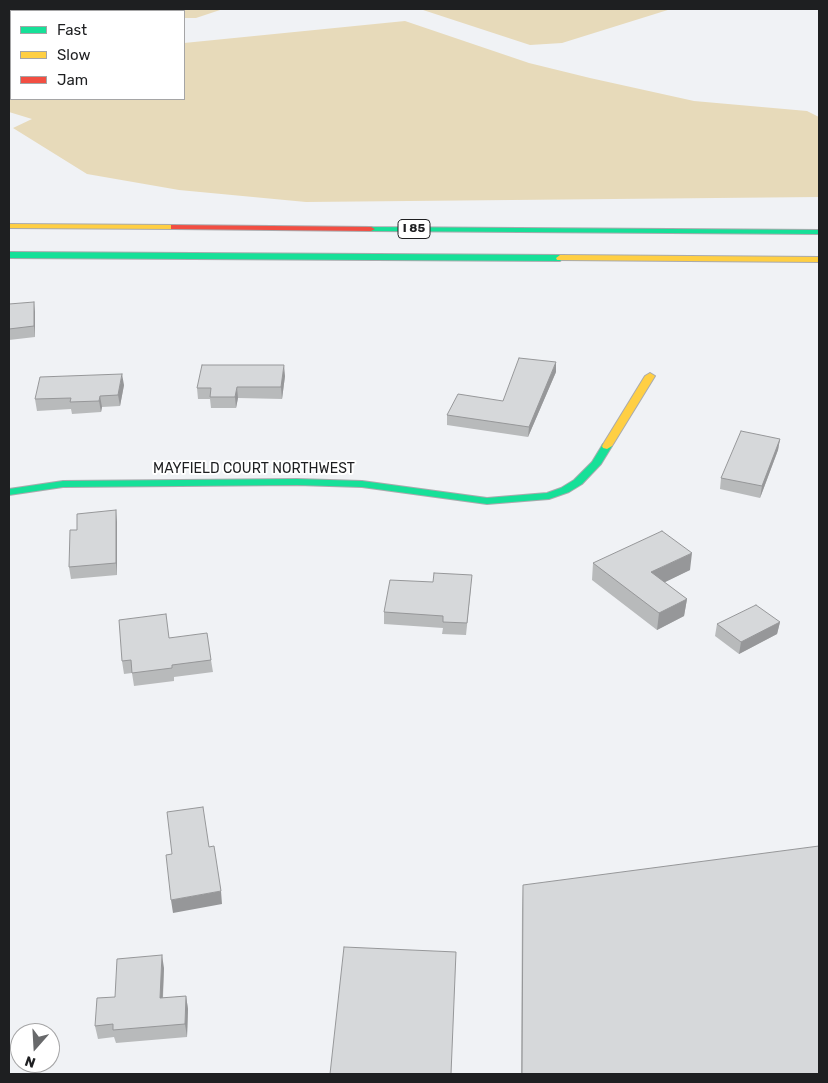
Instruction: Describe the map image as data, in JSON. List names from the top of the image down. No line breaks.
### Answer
{"streets":{"main road":["I 85","MAYFIELD COURT NORTHWEST"]},"legend":["Fast","Slow","Jam"],"north":"bottom"}
